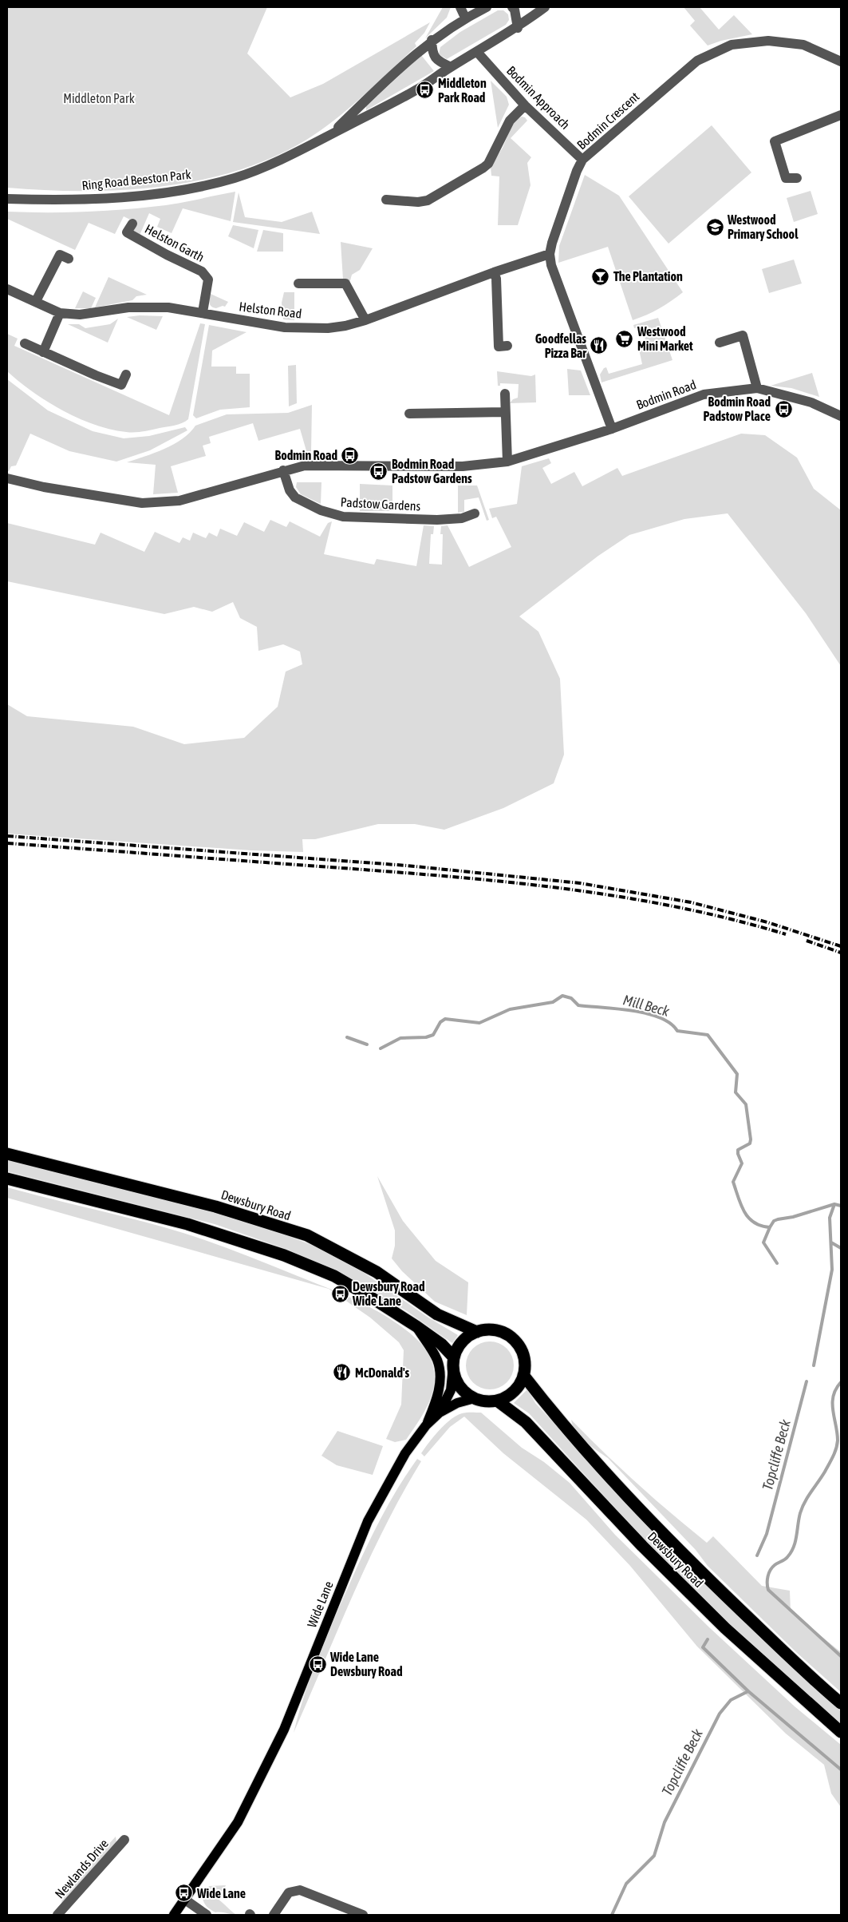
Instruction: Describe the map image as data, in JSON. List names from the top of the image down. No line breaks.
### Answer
{"streets":{"highway":["Dewsbury Road"],"main road":["Wide Lane"],"street":["Bodmin Approach","Bodmin Crescent","Ring Road Beeston Park","Helston Garth","Helston Road","Bodmin Road","Padstow Gardens","Newlands Drive"]},"crossings":[["Bodmin Approach","Bodmin Crescent"],["Bodmin Approach","Ring Road Beeston Park"],["Bodmin Crescent","Helston Road"],["Bodmin Crescent","Bodmin Road"],["Helston Garth","Helston Road"],["Bodmin Road","Padstow Gardens"],["Dewsbury Road","Wide Lane"]],"water":["Mill Beck","Topcliffe Beck"],"parks":["Middleton Park"],"places":{"bus stop":["Middleton Park Road","Bodmin Road Padstow Place","Bodmin Road","Bodmin Road Padstow Gardens","Dewsbury Road Wide Lane","Wide Lane Dewsbury Road","Wide Lane"],"school or university":["Westwood Primary School"],"bar":["The Plantation"],"supermarket":["Westwood Mini Market"],"restaurant":["Goodfellas Pizza Bar","McDonald's"]}}
